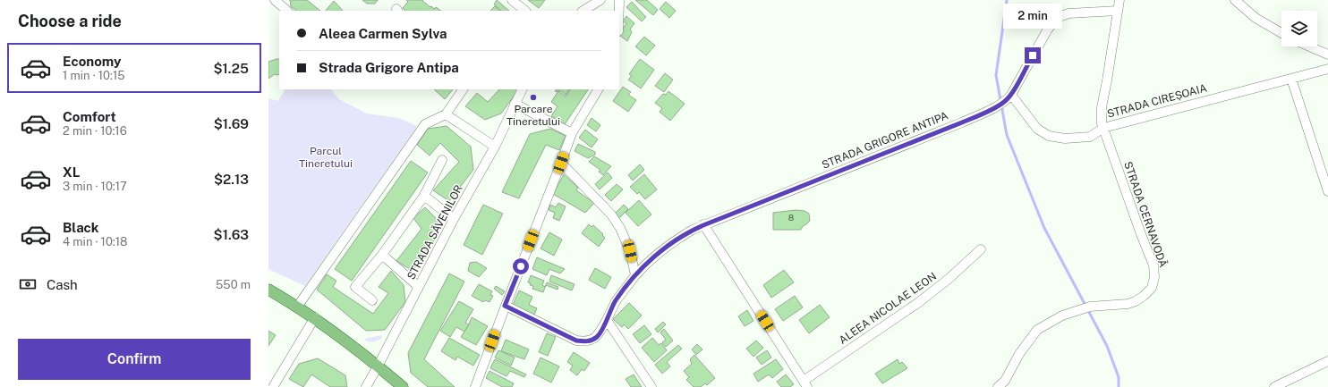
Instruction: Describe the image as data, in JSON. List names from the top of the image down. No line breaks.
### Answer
{"streets":{"street":["STRADA CIREȘOAIA","STRADA GRIGORE ANTIPA","STRADA CERNAVODĂ","STRADA SĂVENILOR","ALEEA NICOLAE LEON"]},"crossings":[["STRADA CIREȘOAIA","STRADA GRIGORE ANTIPA"],["STRADA CIREȘOAIA","STRADA CERNAVODĂ"],["STRADA GRIGORE ANTIPA","STRADA CERNAVODĂ"]],"parks":["Parcul Tineretului"],"places":["Parcare Tineretului"],"house_numbers":["8"],"page":{"heading":"Choose a ride","bubble":"2 min","banner":["Aleea Carmen Sylva","Strada Grigore Antipa"],"list":[{"name":"Economy","note":"1 min · 10:15","value":"$1.25"},{"name":"Comfort","note":"2 min · 10:16","value":"$1.69"},{"name":"XL","note":"3 min · 10:17","value":"$2.13"},{"name":"Black","note":"4 min · 10:18","value":"$1.63"}],"pay":["Cash","550 m"],"buttons":"Confirm"}}
